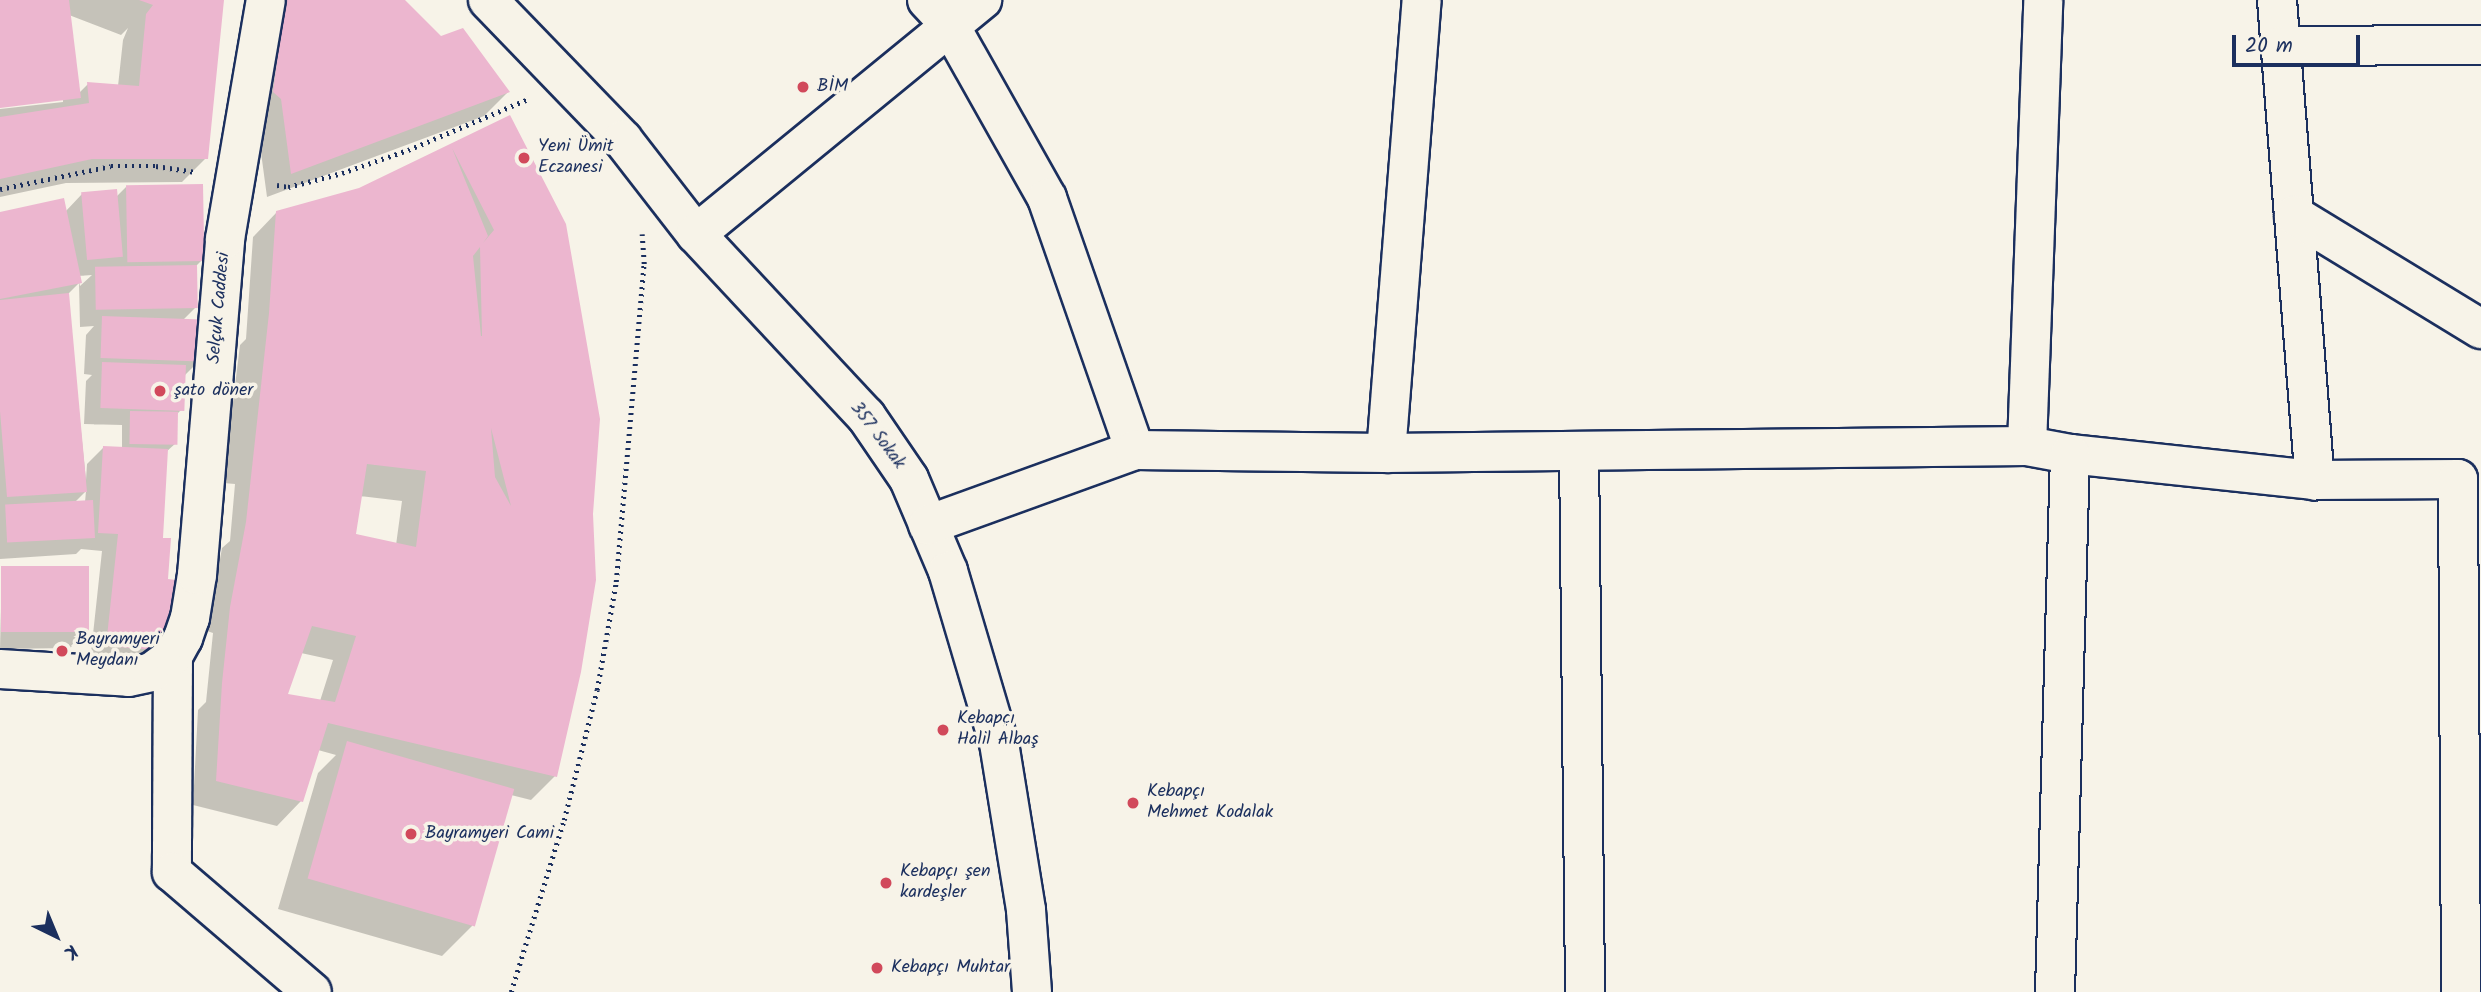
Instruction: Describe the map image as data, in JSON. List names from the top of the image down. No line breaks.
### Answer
{"streets":{"street":["Selçuk Caddesi","357 Sokak"]},"places":["BİM","Yeni Ümit Eczanesi","şato döner","Bayramyeri Meydanı","Kebapçı Halil Albaş","Kebapçı Mehmet Kodalak","Bayramyeri Cami","Kebapçı şen kardeşler","Kebapçı Muhtar"],"scale_bar":"20 m","north":"bottom right"}
